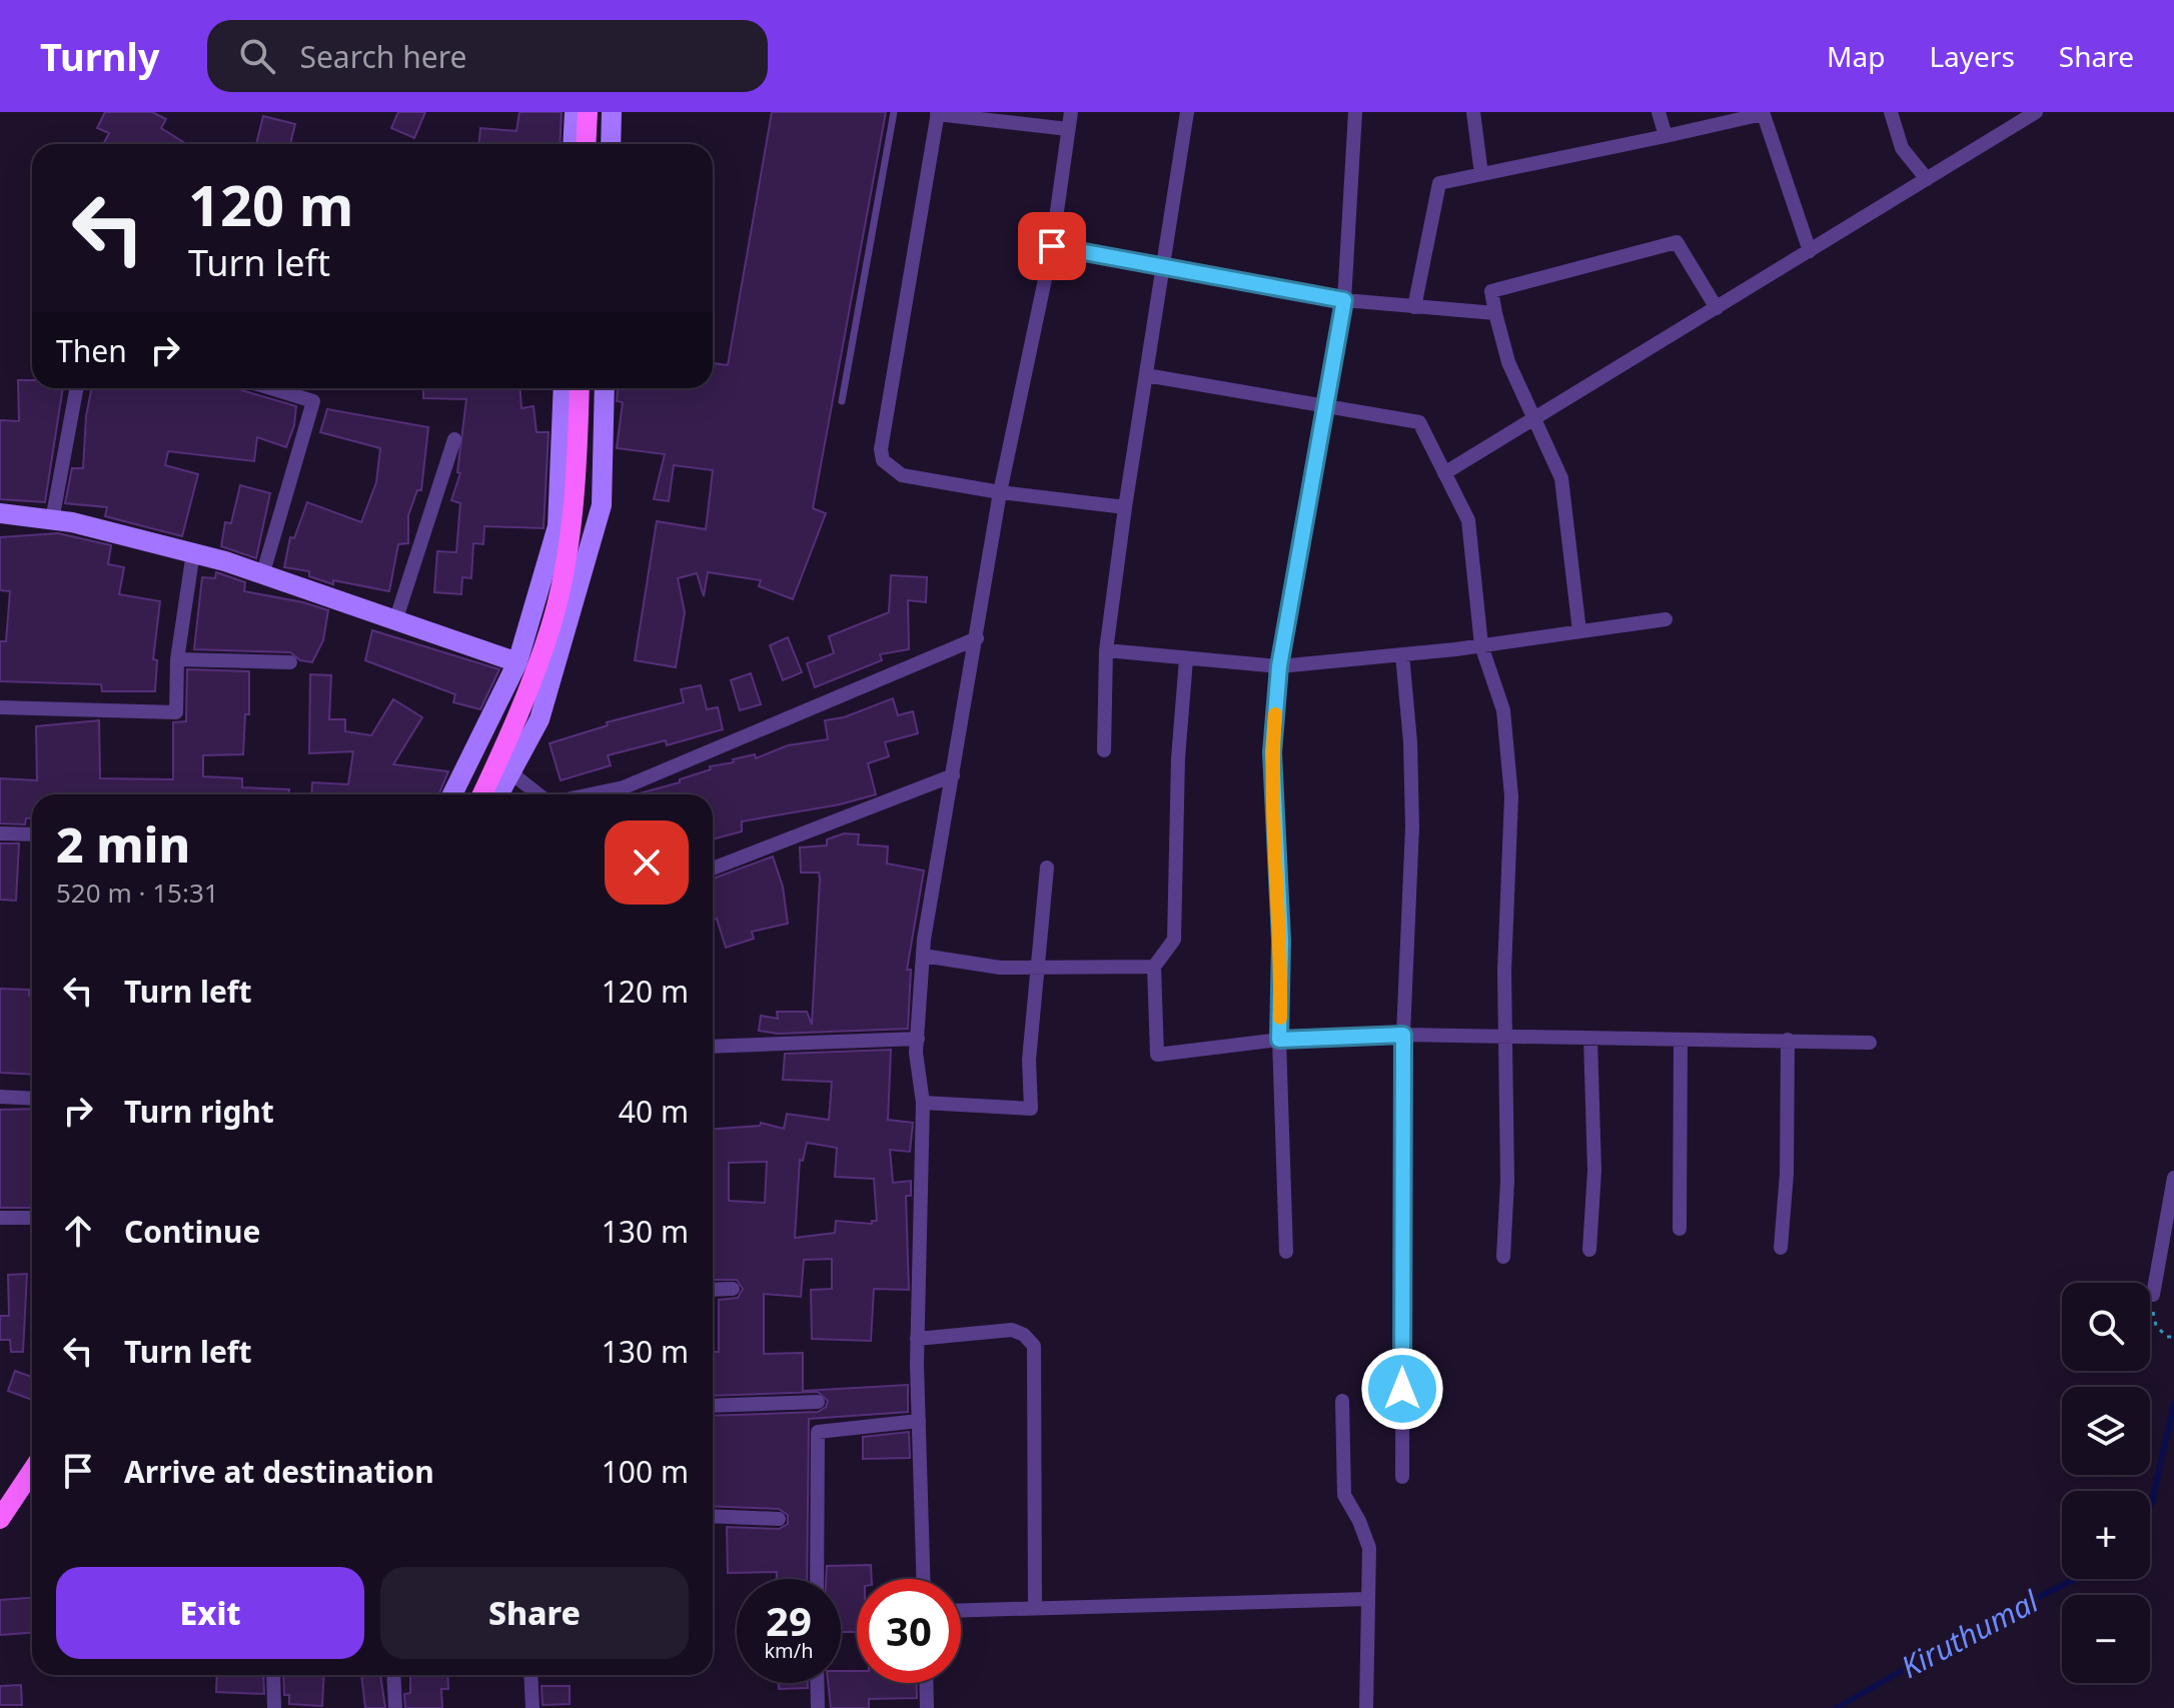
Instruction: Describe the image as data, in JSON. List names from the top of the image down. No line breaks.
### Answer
{"water":["Kiruthumal"],"page":{"header":"Turnly","search":"Search here","nav":["Map","Layers","Share"],"turn":["120 m","Turn left"],"then":"Then","heading":["2 min","520 m · 15:31"],"list":[{"name":"Turn left","value":"120 m"},{"name":"Turn right","value":"40 m"},{"name":"Continue","value":"130 m"},{"name":"Turn left","value":"130 m"},{"name":"Arrive at destination","value":"100 m"}],"map_buttons":["+","−"],"buttons":["Exit","Share"],"speed":"29 km/h","limit":"30"}}
